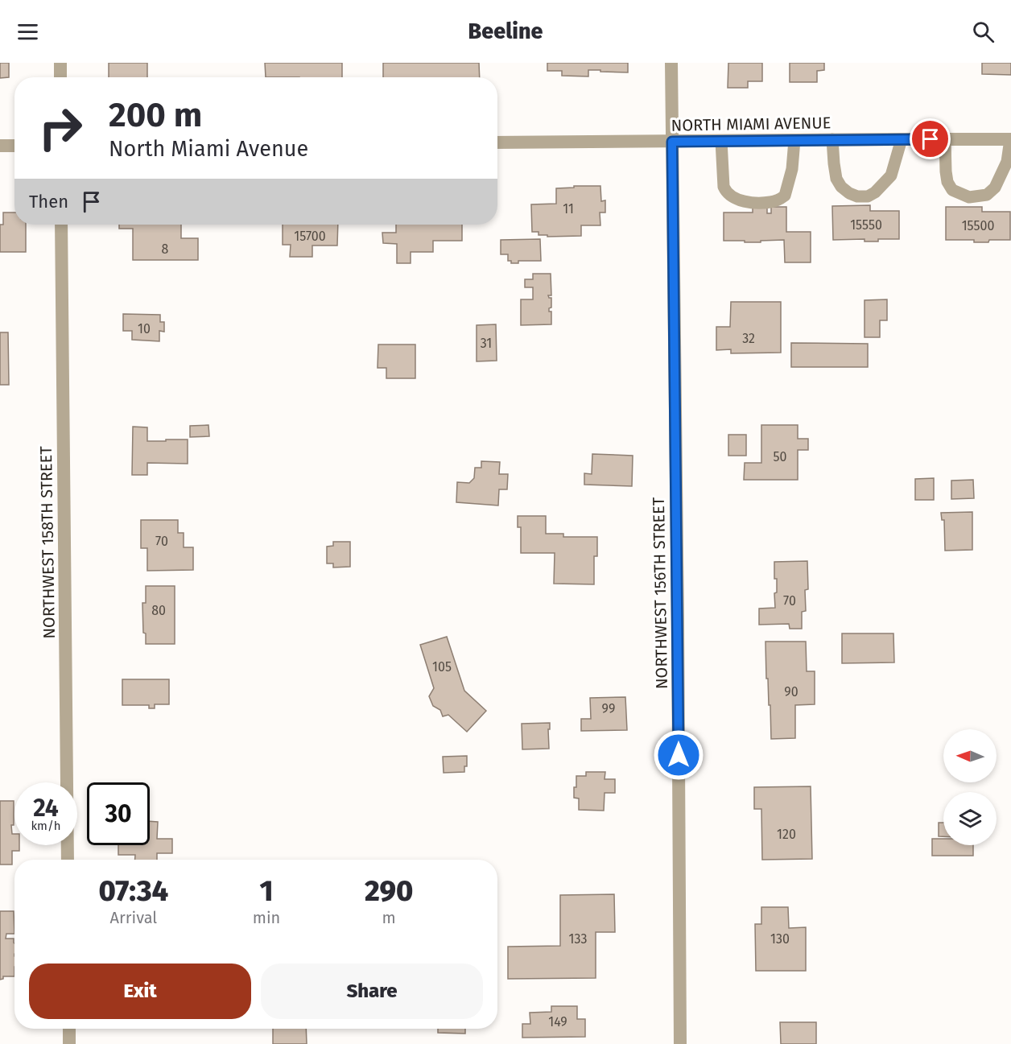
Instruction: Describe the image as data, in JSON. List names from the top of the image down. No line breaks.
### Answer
{"streets":{"street":["NORTH MIAMI AVENUE","NORTHWEST 158TH STREET","NORTHWEST 156TH STREET"]},"crossings":[["NORTH MIAMI AVENUE","NORTHWEST 156TH STREET"]],"house_numbers":["11","15550","15500","15700","8","10","32","31","50","70","70","80","105","90","99","120","133","130","149"],"north":"left","page":{"header":"Beeline","turn":["200 m","North Miami Avenue"],"then":"Then","speed":"24 km/h","limit":"30","eta":["07:34","Arrival","1","min","290","m"],"buttons":["Exit","Share"]}}
